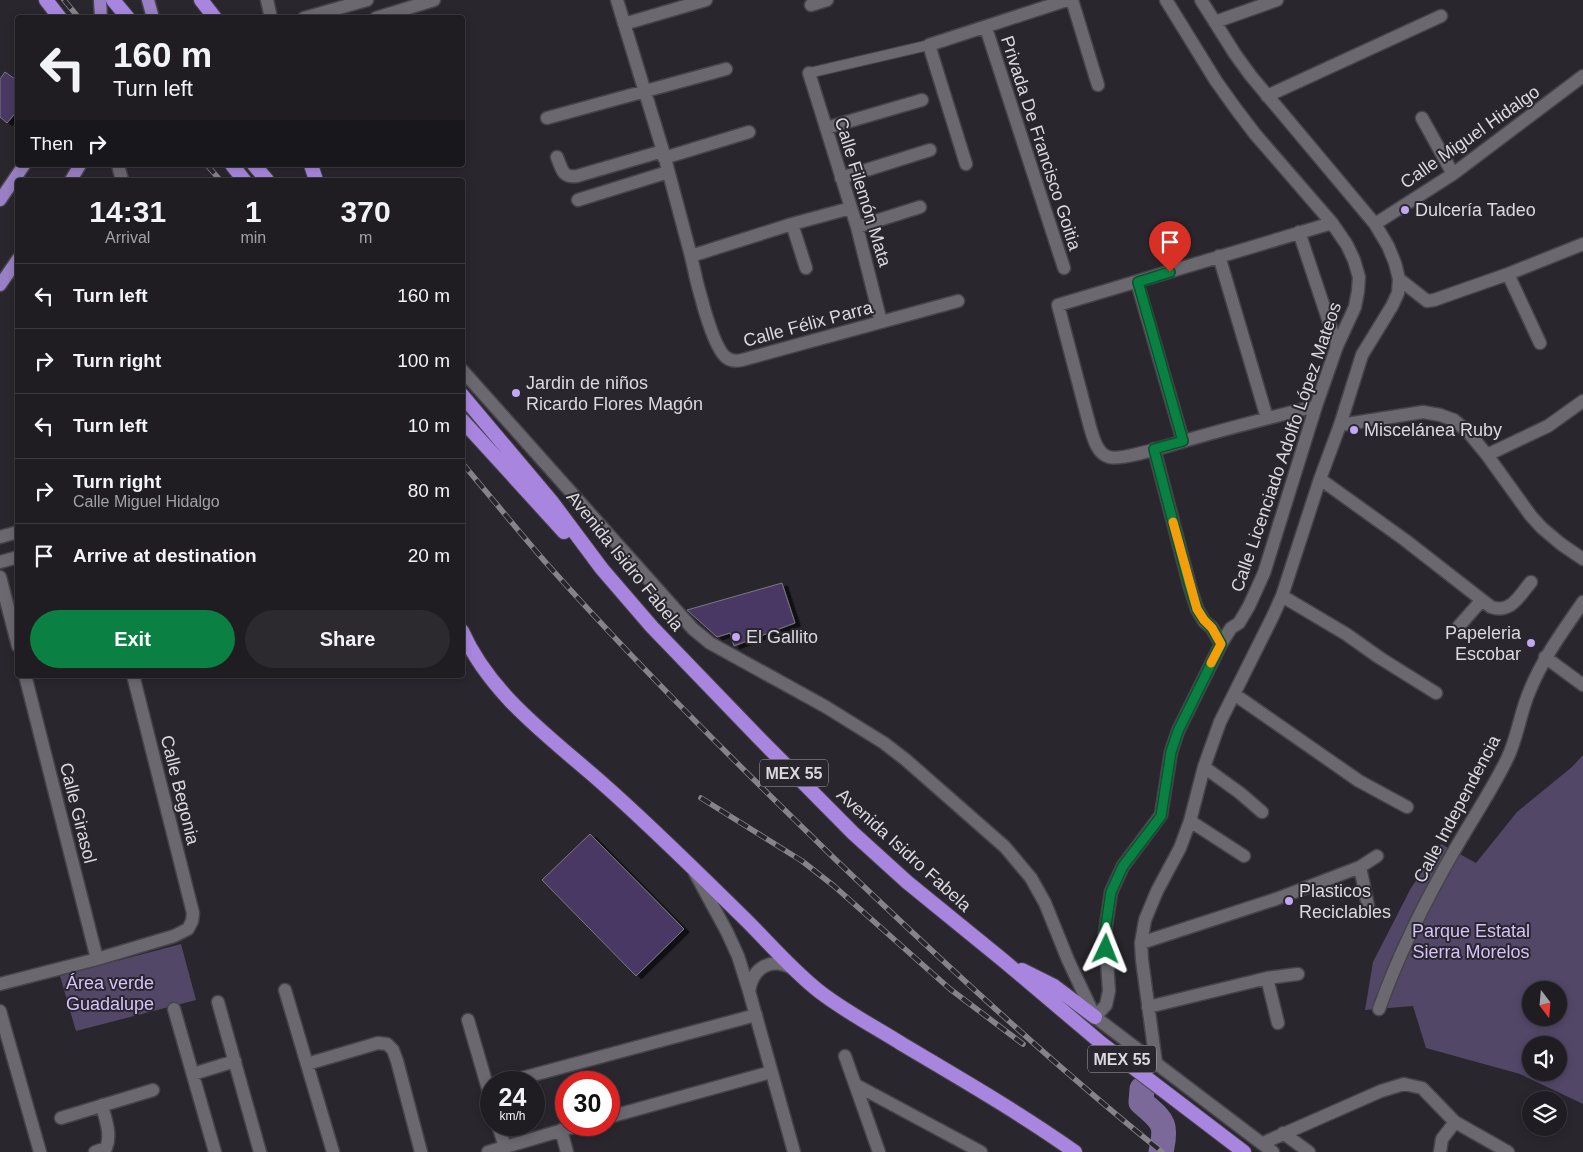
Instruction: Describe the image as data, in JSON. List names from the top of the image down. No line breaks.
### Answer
{"streets":{"highway":["Avenida Isidro Fabela","MEX 55"],"street":["Calle Miguel Hidalgo","Privada De Francisco Goitia","Calle Filemón Mata","Calle Félix Parra","Calle Licenciado Adolfo López Mateos","Calle Begonia","Calle Independencia","Calle Girasol"]},"crossings":[["Calle Filemón Mata","Calle Félix Parra"],["Calle Licenciado Adolfo López Mateos","MEX 55"],["Calle Begonia","Calle Girasol"]],"parks":["Parque Estatal Sierra Morelos","Área verde Guadalupe"],"places":["Dulcería Tadeo","Jardin de niños Ricardo Flores Magón","Miscelánea Ruby","El Gallito","Papeleria Escobar","Plasticos Reciclables"],"north":"bottom","page":{"turn":["160 m","Turn left"],"then":"Then","eta":["14:31","Arrival","1","min","370","m"],"list":[{"name":"Turn left","value":"160 m"},{"name":"Turn right","value":"100 m"},{"name":"Turn left","value":"10 m"},{"name":"Turn right","note":"Calle Miguel Hidalgo","value":"80 m"},{"name":"Arrive at destination","value":"20 m"}],"buttons":["Exit","Share"],"speed":"24 km/h","limit":"30"}}
